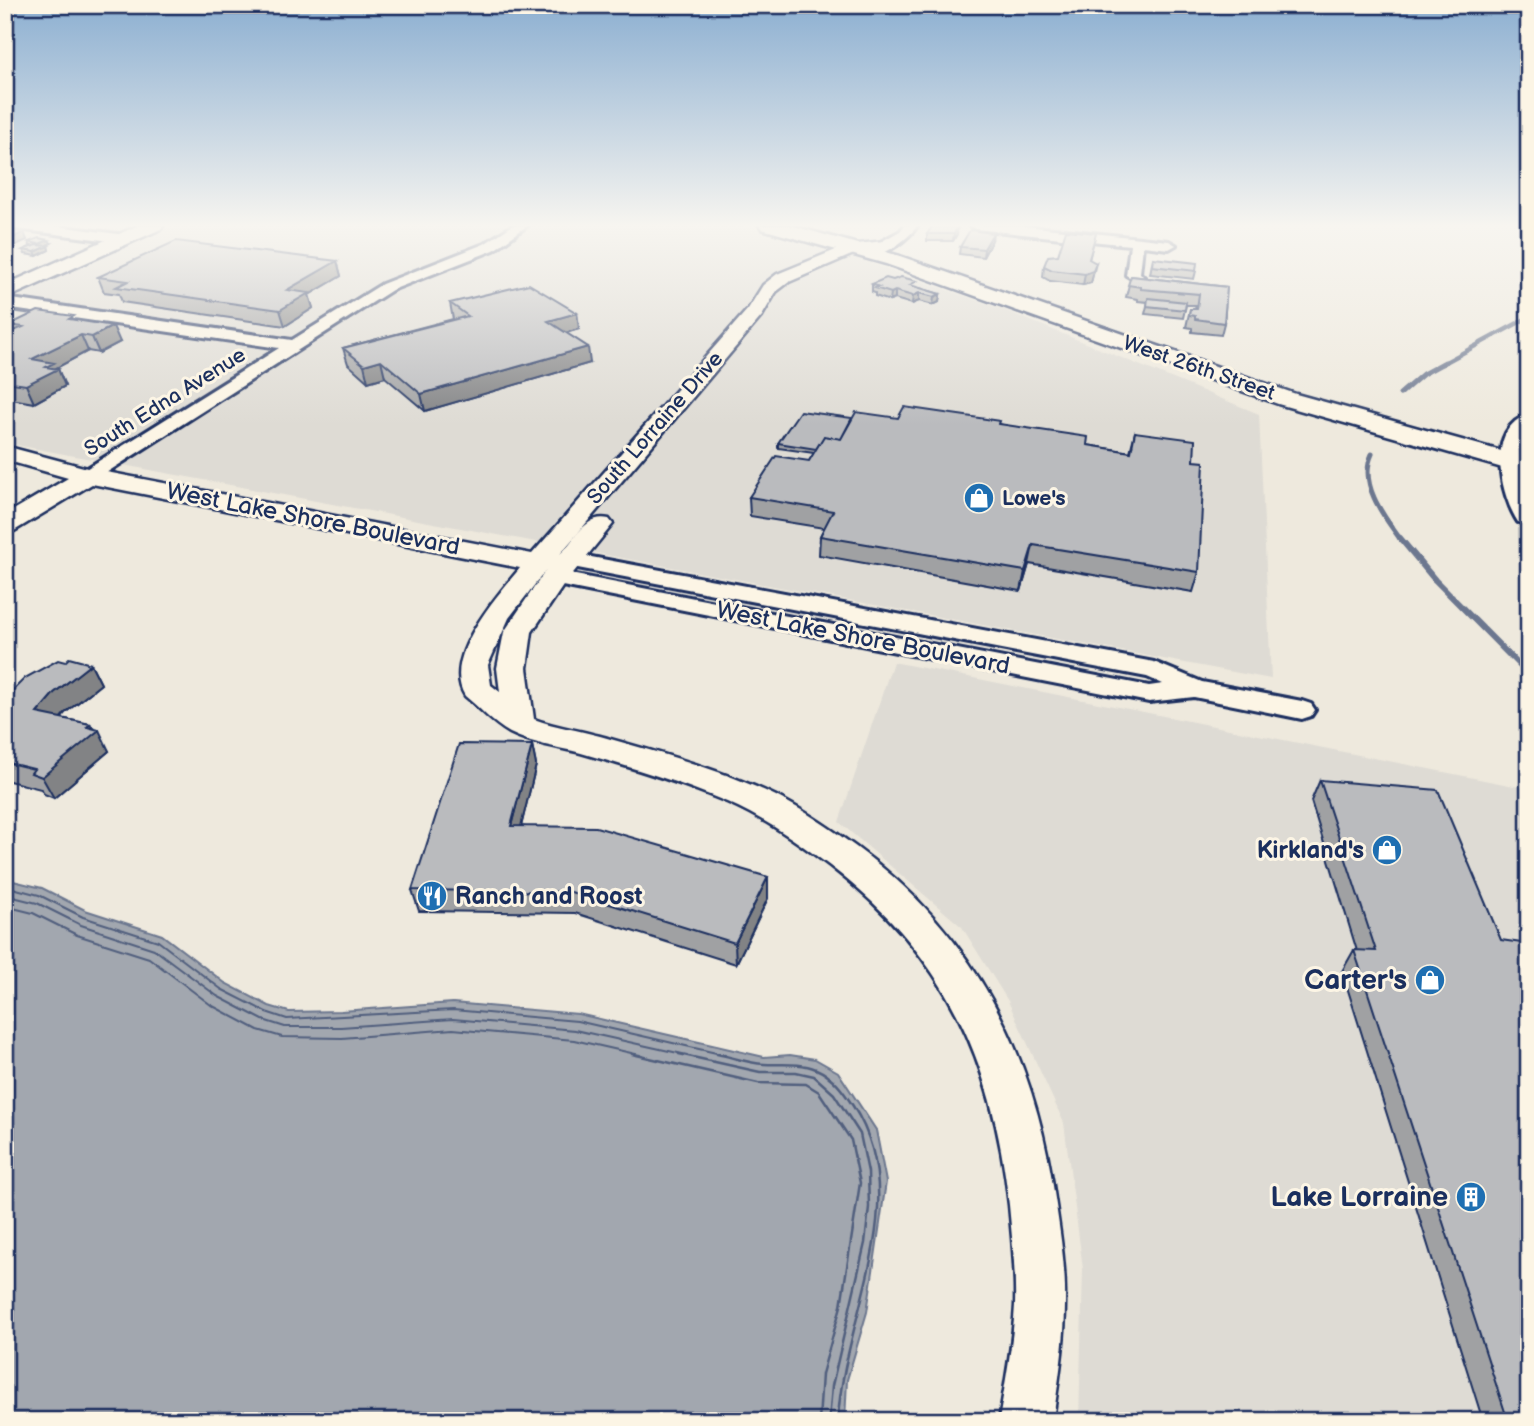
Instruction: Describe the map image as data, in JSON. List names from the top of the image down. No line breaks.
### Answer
{"streets":{"main road":["West 26th Street"],"street":["South Edna Avenue","South Lorraine Drive","West Lake Shore Boulevard"]},"crossings":[["South Edna Avenue","West Lake Shore Boulevard"],["South Lorraine Drive","West Lake Shore Boulevard"]],"places":{"shop":["Lowe's","Kirkland's","Carter's"],"restaurant":["Ranch and Roost"],"building":["Lake Lorraine"]}}
